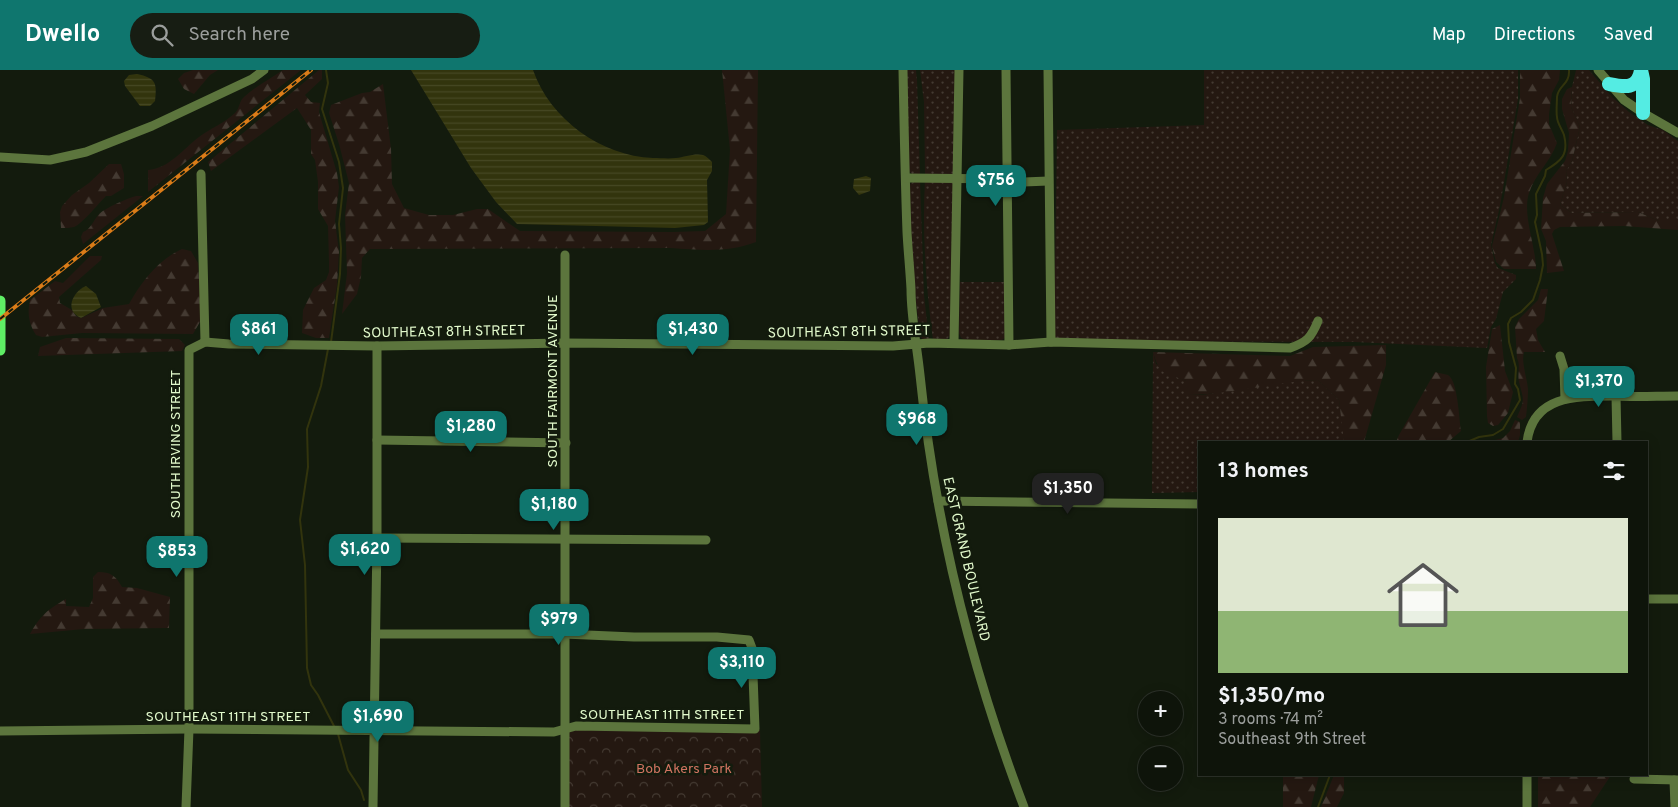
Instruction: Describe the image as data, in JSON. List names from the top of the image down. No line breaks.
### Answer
{"streets":{"street":["SOUTHEAST 8TH STREET","SOUTH FAIRMONT AVENUE","SOUTH IRVING STREET","EAST GRAND BOULEVARD","SOUTHEAST 11TH STREET"]},"crossings":[["SOUTHEAST 8TH STREET","SOUTH FAIRMONT AVENUE"],["SOUTHEAST 8TH STREET","SOUTH IRVING STREET"],["SOUTHEAST 8TH STREET","EAST GRAND BOULEVARD"],["SOUTH FAIRMONT AVENUE","SOUTHEAST 11TH STREET"],["SOUTH IRVING STREET","SOUTHEAST 11TH STREET"]],"parks":["Bob Akers Park"],"page":{"header":"Dwello","search":"Search here","nav":["Map","Directions","Saved"],"price":["$756","$861","$1,430","$1,370","$968","$1,280","$1,350","$1,180","$1,620","$853","$979","$3,110","$1,690"],"heading":"13 homes","list":[{"name":"$1,350/mo","note":"3 rooms · 74 m² · Southeast 9th Street"}],"map_buttons":["+","−"]}}
